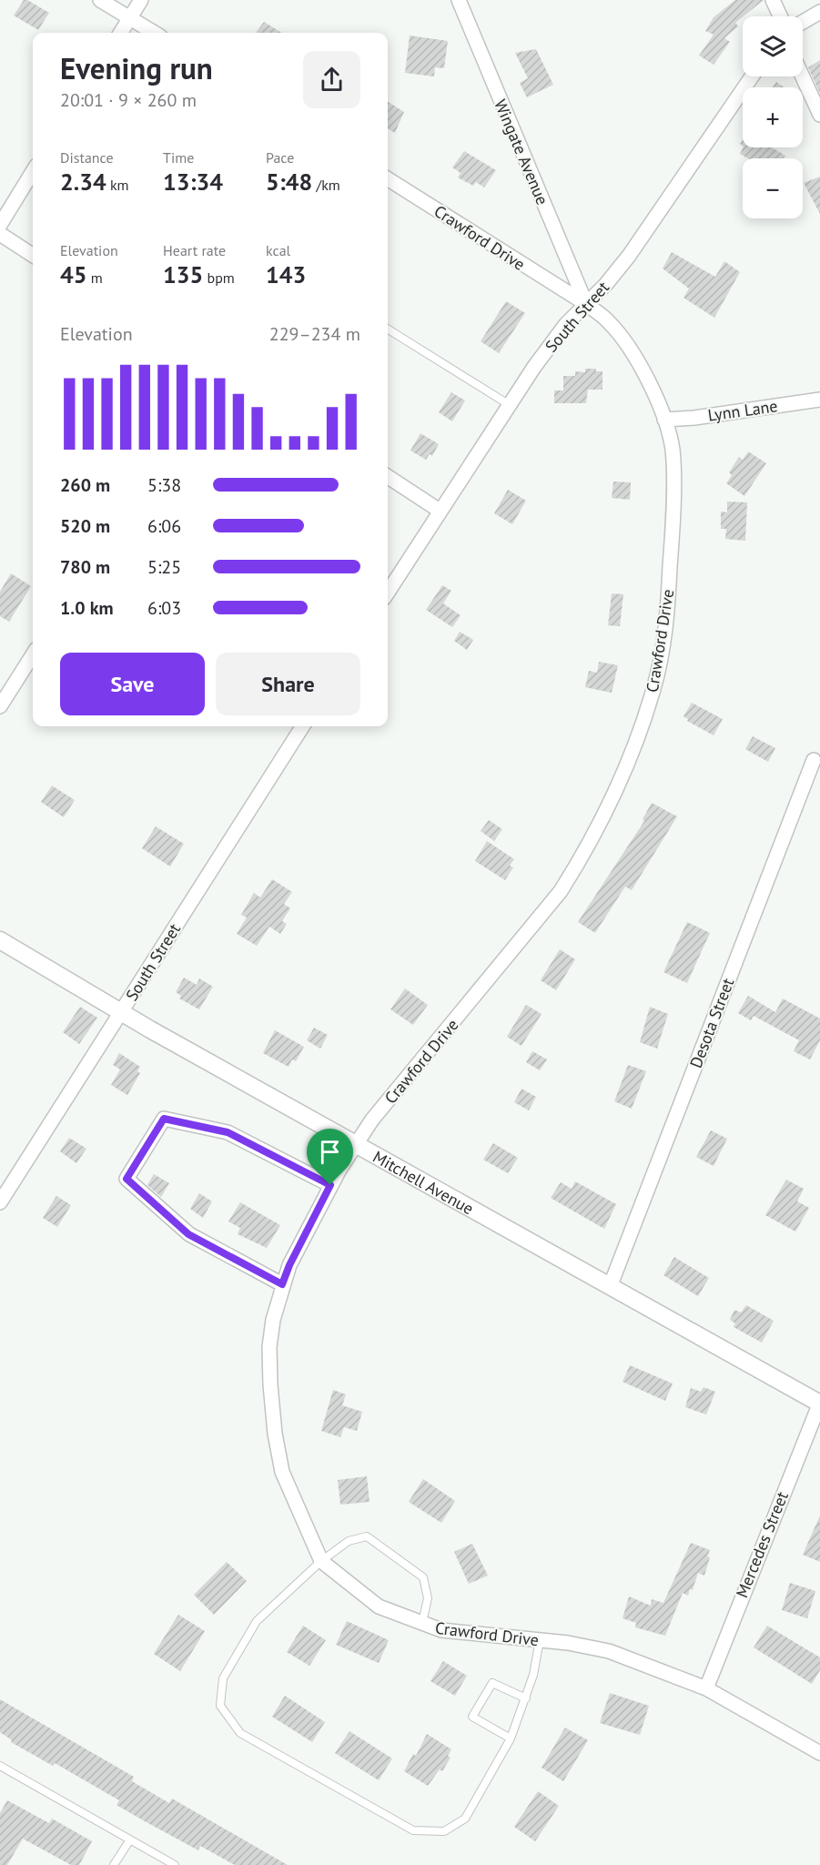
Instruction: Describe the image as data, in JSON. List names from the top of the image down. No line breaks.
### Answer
{"streets":{"street":["Wingate Avenue","Crawford Drive","South Street","Lynn Lane","Desota Street","Mitchell Avenue","Mercedes Street"]},"crossings":[["Wingate Avenue","Crawford Drive"],["Wingate Avenue","South Street"],["Crawford Drive","South Street"],["Crawford Drive","Lynn Lane"],["Crawford Drive","Mitchell Avenue"],["Crawford Drive","Mercedes Street"],["South Street","Mitchell Avenue"],["Desota Street","Mitchell Avenue"],["Mitchell Avenue","Mercedes Street"]],"page":{"map_buttons":["+","−"],"heading":["Evening run","20:01 · 9 × 260 m"],"stats":[["Distance","2.34 km"],["Time","13:34"],["Pace","5:48 /km"],["Elevation","45 m"],["Heart rate","135 bpm"],["kcal","143"]],"chart":["Elevation","229–234 m"],"list":[{"name":"260 m","note":"5:38"},{"name":"520 m","note":"6:06"},{"name":"780 m","note":"5:25"},{"name":"1.0 km","note":"6:03"}],"buttons":["Save","Share"]}}
